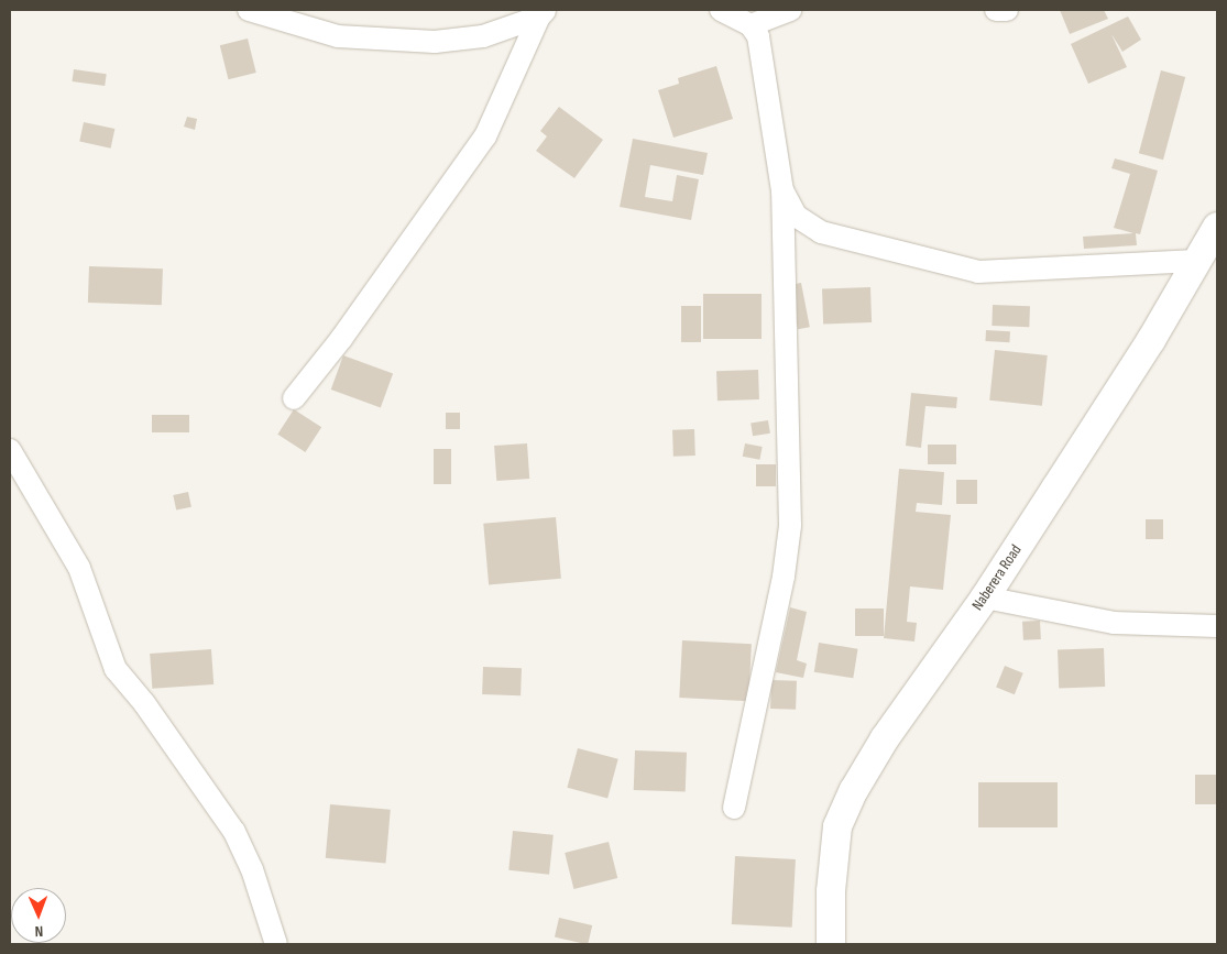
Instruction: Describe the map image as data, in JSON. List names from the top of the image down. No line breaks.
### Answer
{"streets":{"street":["Naberera Road"]},"north":"bottom"}
